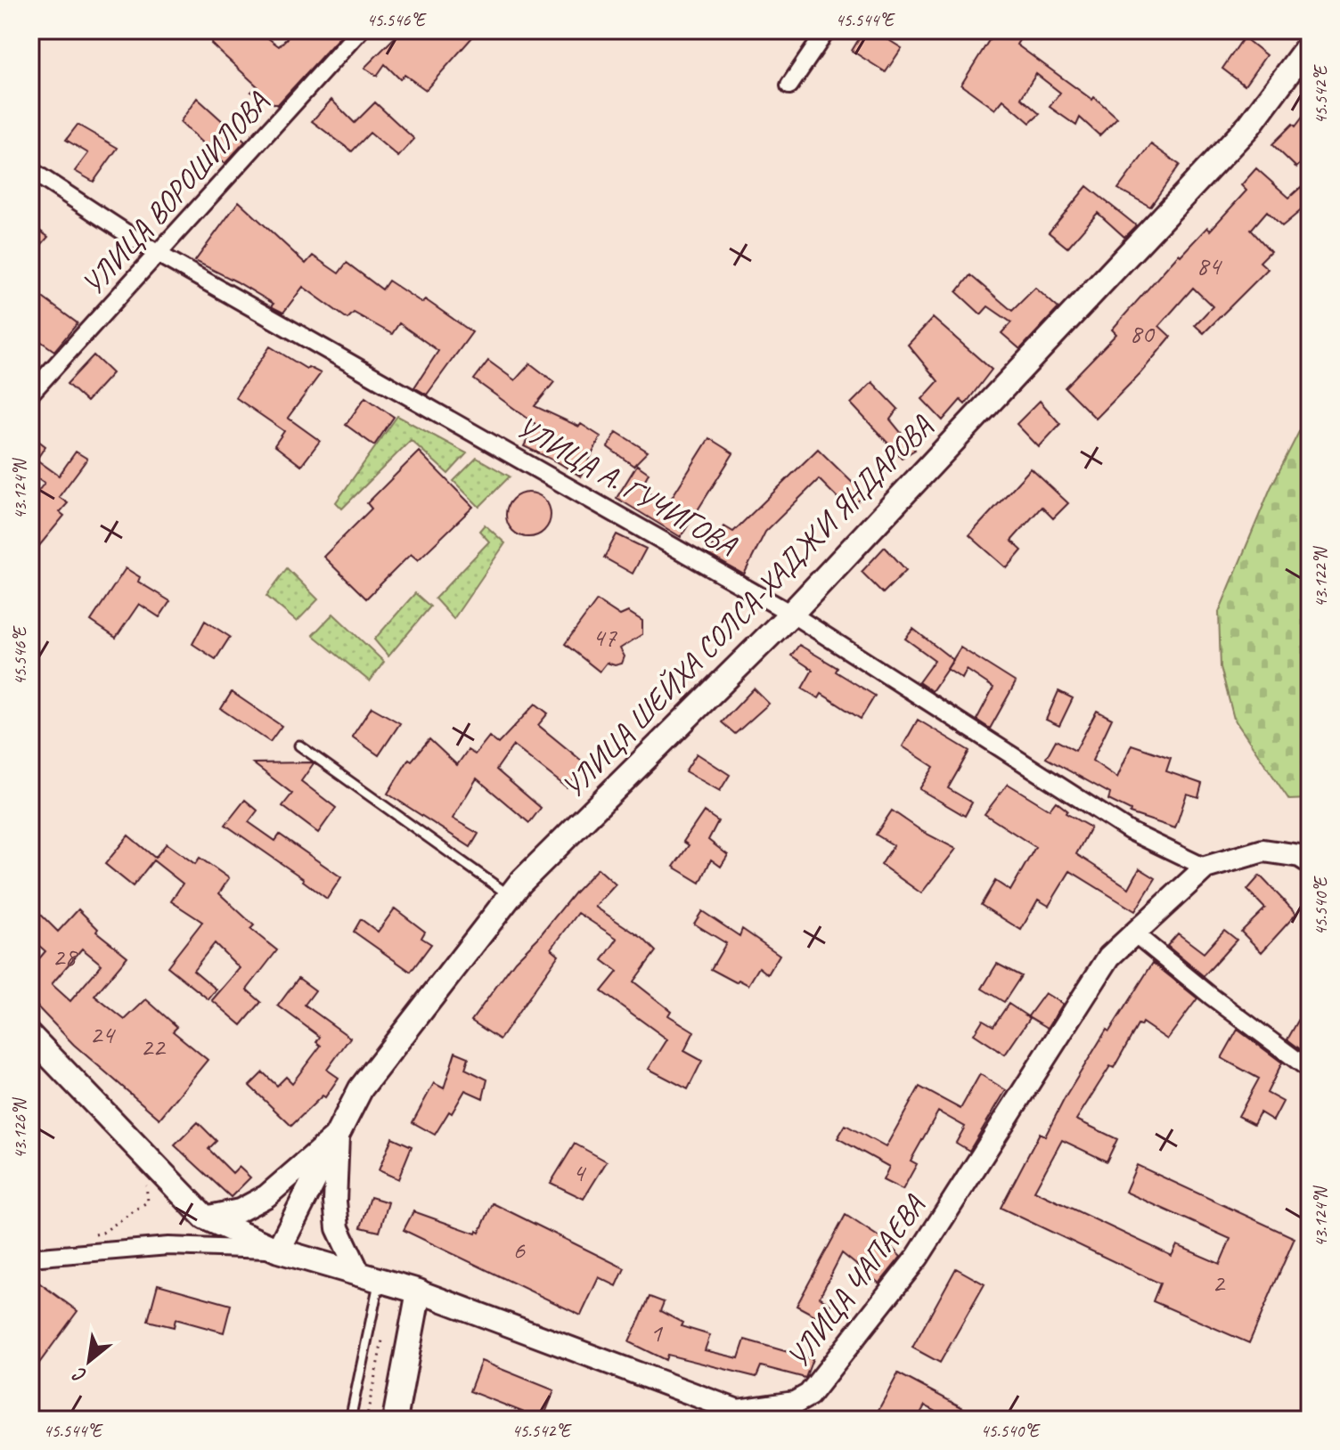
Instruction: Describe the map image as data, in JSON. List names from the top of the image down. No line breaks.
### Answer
{"streets":{"main road":["УЛИЦА ШЕЙХА СОЛСА-ХАДЖИ ЯНДАРОВА"],"street":["УЛИЦА ВОРОШИЛОВА","УЛИЦА А. ГУЧИГОВА","УЛИЦА ЧАПАЕВА"]},"crossings":[["УЛИЦА ВОРОШИЛОВА","УЛИЦА А. ГУЧИГОВА"],["УЛИЦА А. ГУЧИГОВА","УЛИЦА ШЕЙХА СОЛСА-ХАДЖИ ЯНДАРОВА"],["УЛИЦА А. ГУЧИГОВА","УЛИЦА ЧАПАЕВА"]],"house_numbers":["84","80","47","28","24","22","4","6","2","1"],"north":"bottom left","coordinates":["45.546°E","45.544°E","45.542°E","43.124°N","43.122°N","45.540°E","43.126°N"]}
